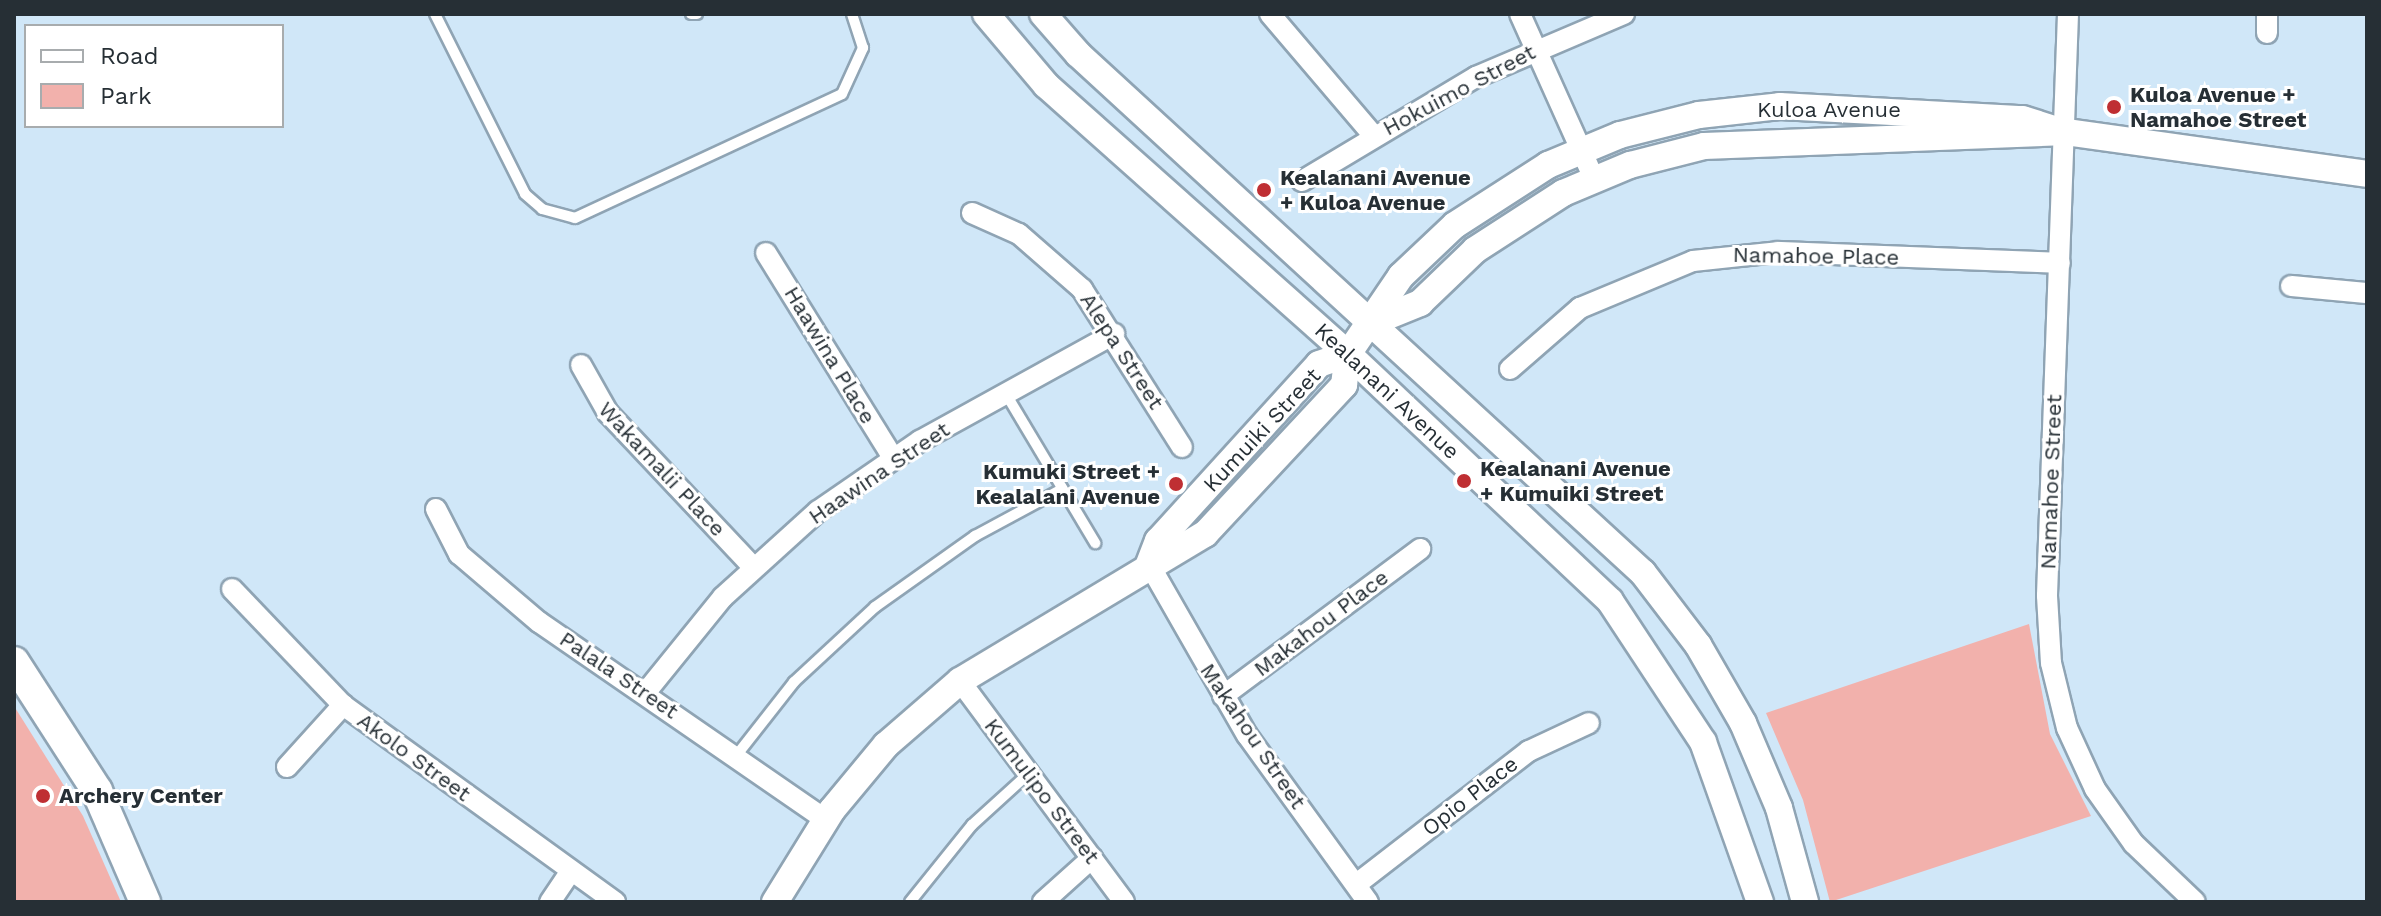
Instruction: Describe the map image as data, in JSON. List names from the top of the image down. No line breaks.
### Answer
{"streets":{"street":["Hokuimo Street","Kuloa Avenue","Namahoe Place","Alepa Street","Haawina Place","Kealanani Avenue","Kumuiki Street","Wakamalii Place","Haawina Street","Namahoe Street","Makahou Place","Palala Street","Makahou Street","Akolo Street","Kumulipo Street","Opio Place"]},"crossings":[["Kuloa Avenue","Kealanani Avenue"],["Kuloa Avenue","Kumuiki Street"],["Kuloa Avenue","Namahoe Street"],["Namahoe Place","Namahoe Street"],["Alepa Street","Haawina Street"],["Haawina Place","Haawina Street"],["Kealanani Avenue","Kumuiki Street"],["Kumuiki Street","Palala Street"],["Kumuiki Street","Makahou Street"],["Kumuiki Street","Kumulipo Street"],["Wakamalii Place","Haawina Street"],["Haawina Street","Palala Street"],["Makahou Place","Makahou Street"],["Makahou Street","Opio Place"]],"places":["Kuloa Avenue + Namahoe Street","Kealanani Avenue + Kuloa Avenue","Kealanani Avenue + Kumuiki Street","Kumuki Street + Kealalani Avenue","Archery Center"],"legend":["Road","Park"]}
